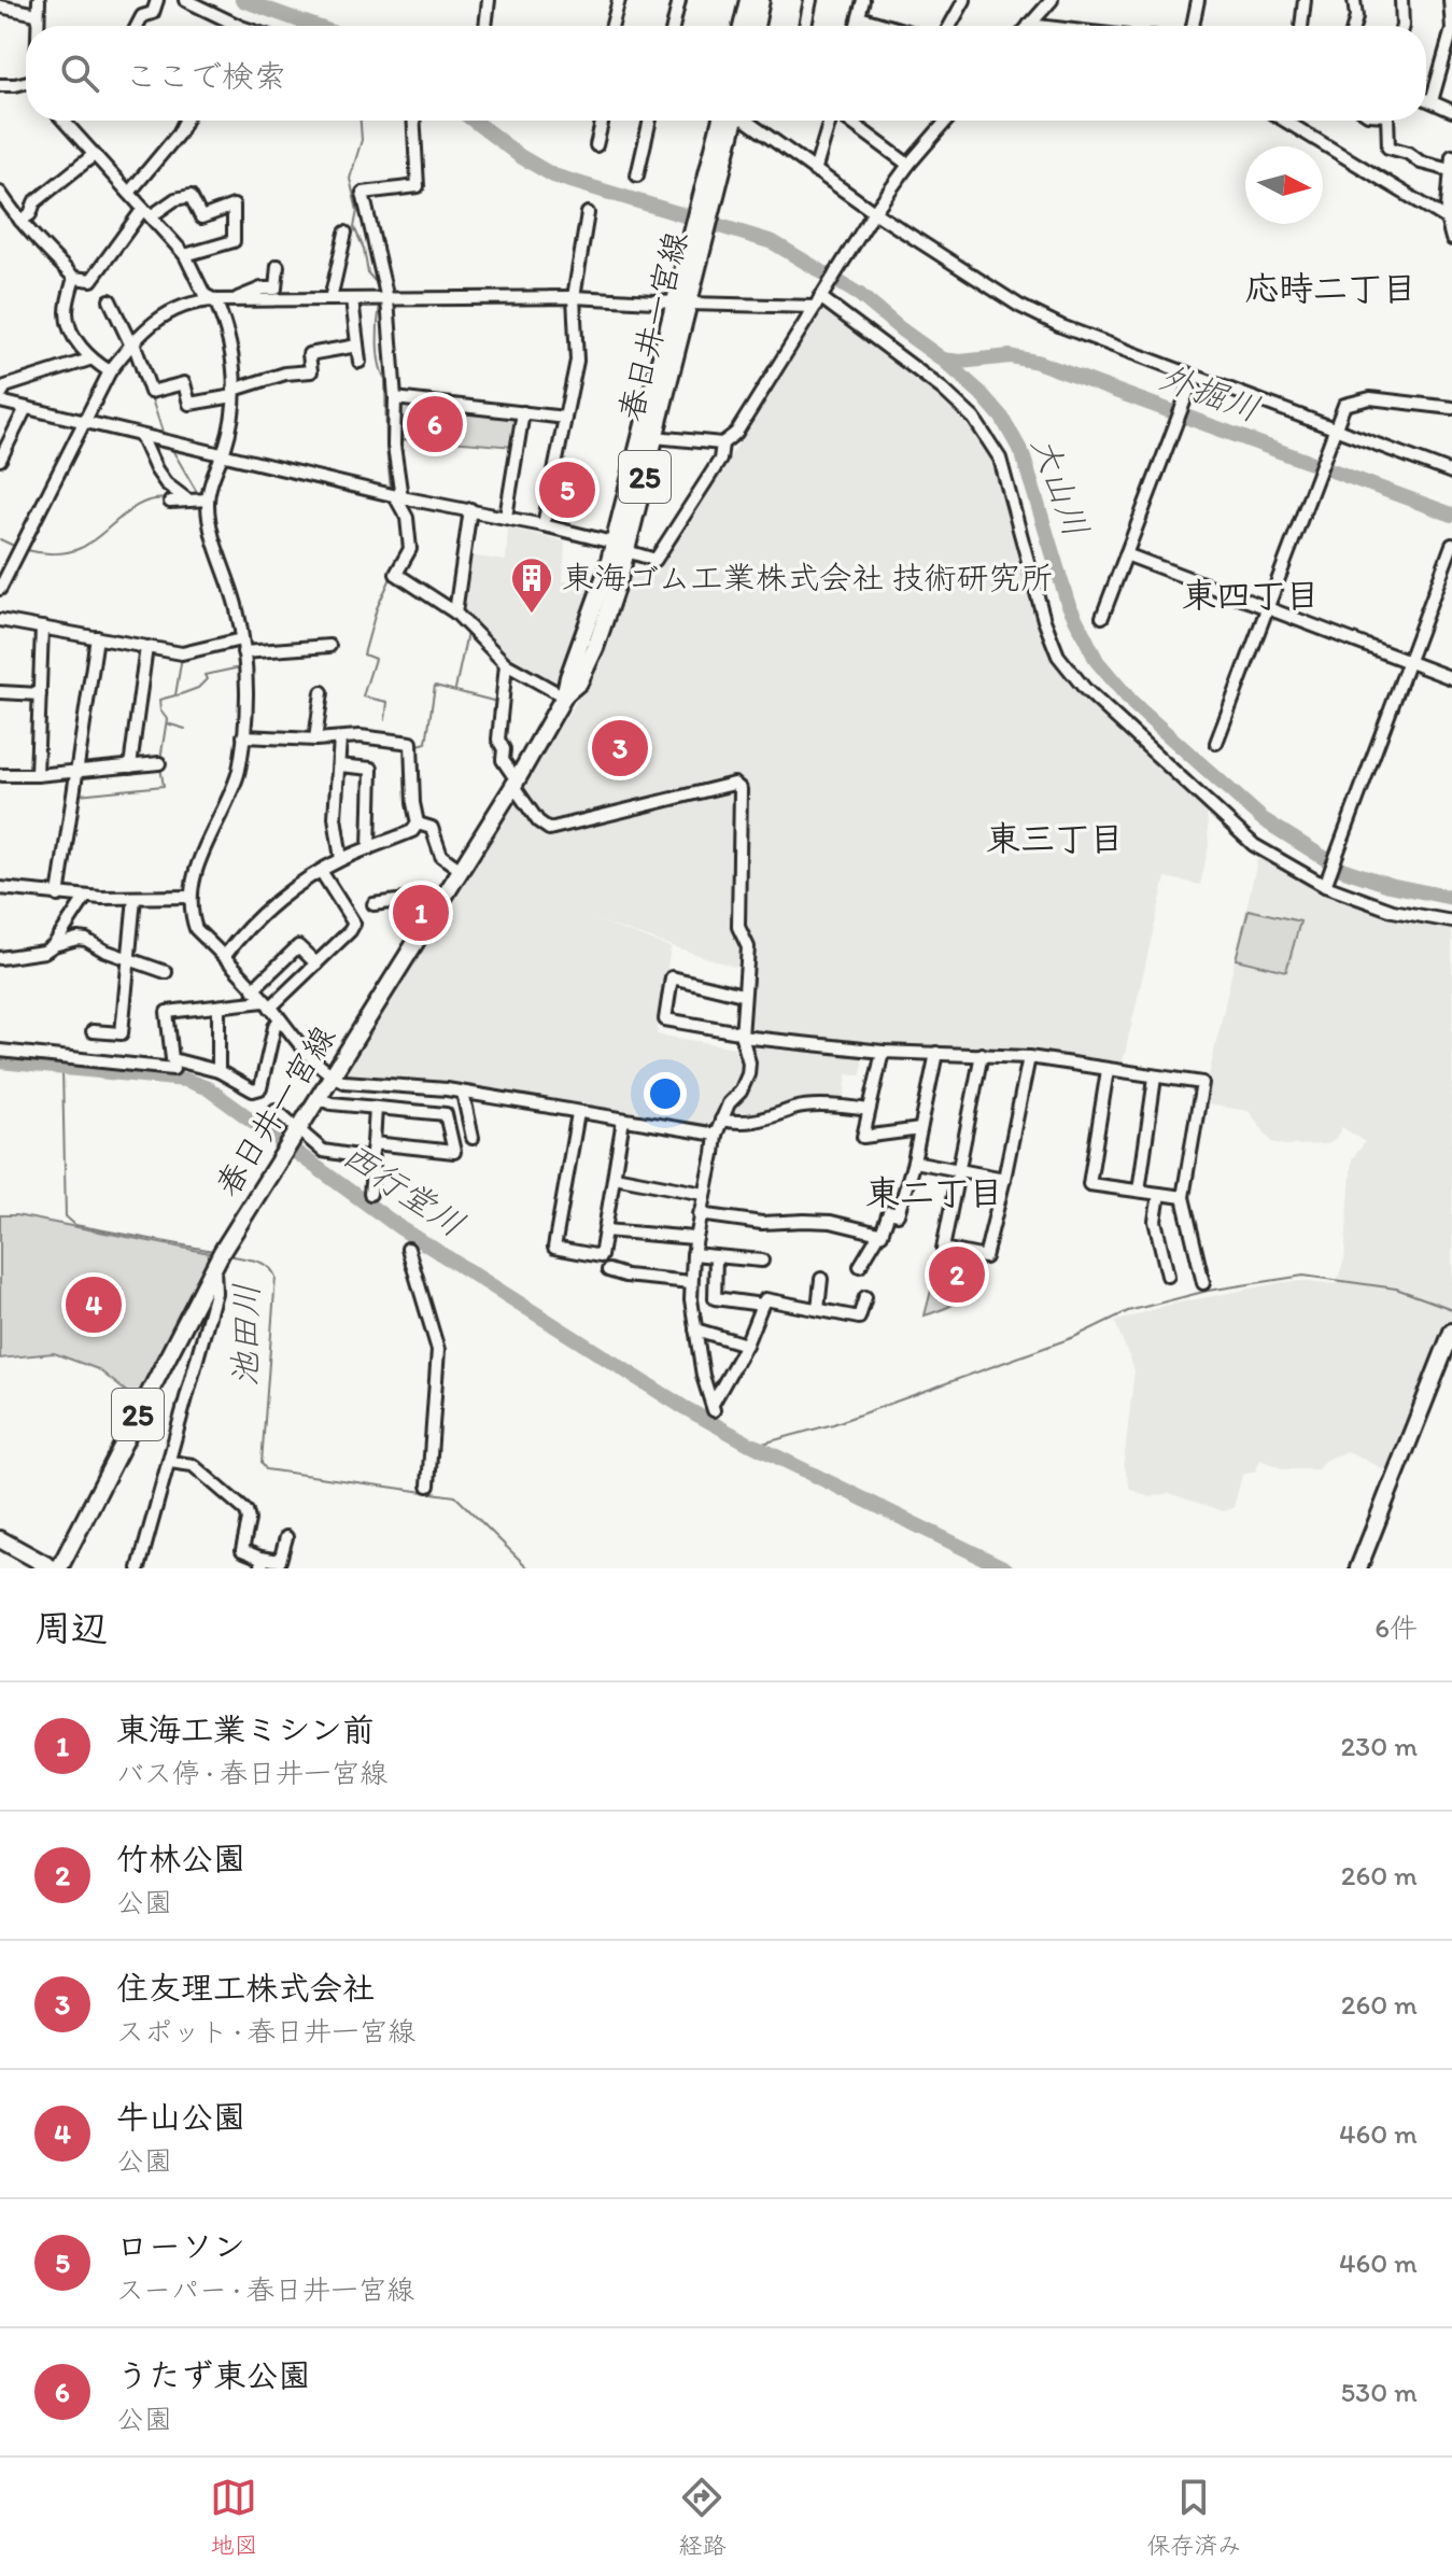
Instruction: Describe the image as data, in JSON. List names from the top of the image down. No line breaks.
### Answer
{"streets":{"main road":["春日井一宮線","25"]},"districts":["応時二丁目","東四丁目","東三丁目","東二丁目"],"water":["外掘川","大山川","西行堂川","池田川"],"places":{"building":["東海ゴム工業株式会社 技術研究所"]},"north":"right","page":{"search":"ここで検索","pins":["6","5","3","1","2","4"],"heading":["周辺","6件"],"list":[{"mark":"1","name":"東海工業ミシン前","note":"バス停 · 春日井一宮線","value":"230 m"},{"mark":"2","name":"竹林公園","note":"公園","value":"260 m"},{"mark":"3","name":"住友理工株式会社","note":"スポット · 春日井一宮線","value":"260 m"},{"mark":"4","name":"牛山公園","note":"公園","value":"460 m"},{"mark":"5","name":"ローソン","note":"スーパー · 春日井一宮線","value":"460 m"},{"mark":"6","name":"うたず東公園","note":"公園","value":"530 m"}],"nav":["地図","経路","保存済み"]}}
